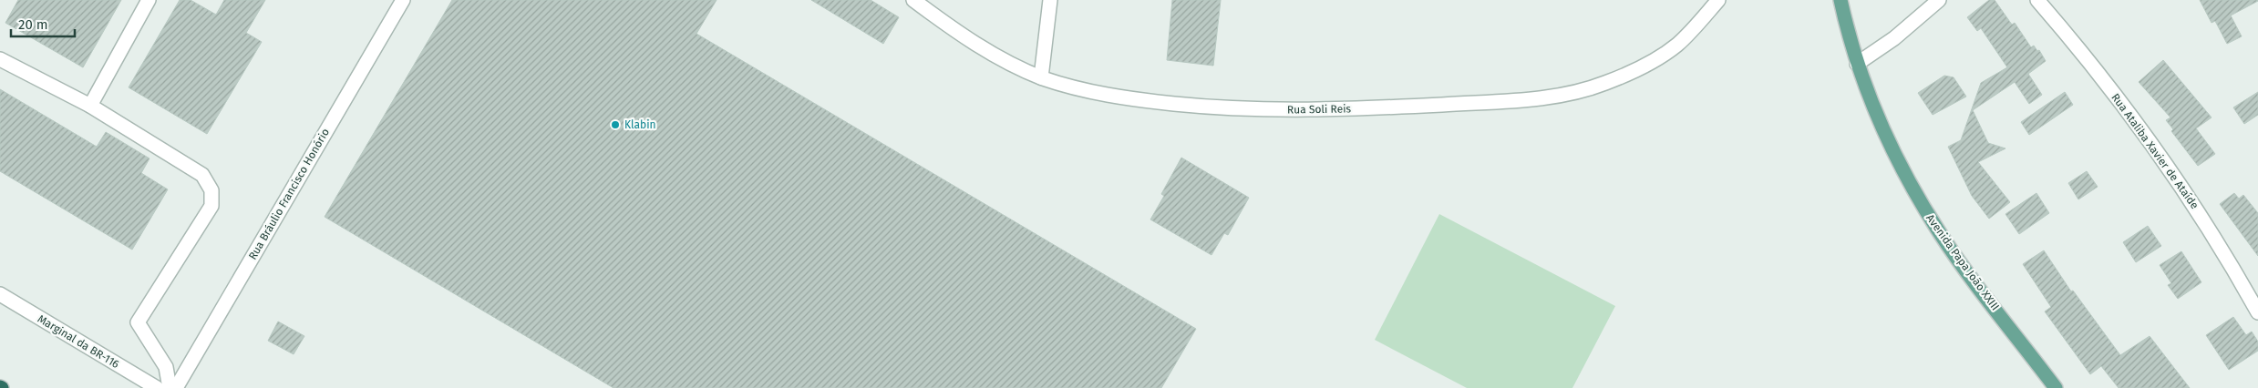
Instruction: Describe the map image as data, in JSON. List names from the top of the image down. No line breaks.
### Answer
{"streets":{"main road":["Avenida Papa João XXIII"],"street":["Rua Soli Reis","Rua Ataliba Xavier de Ataíde","Rua Bráulio Francisco Honório","Marginal da BR-116"]},"places":["Klabin"],"scale_bar":"20 m"}
